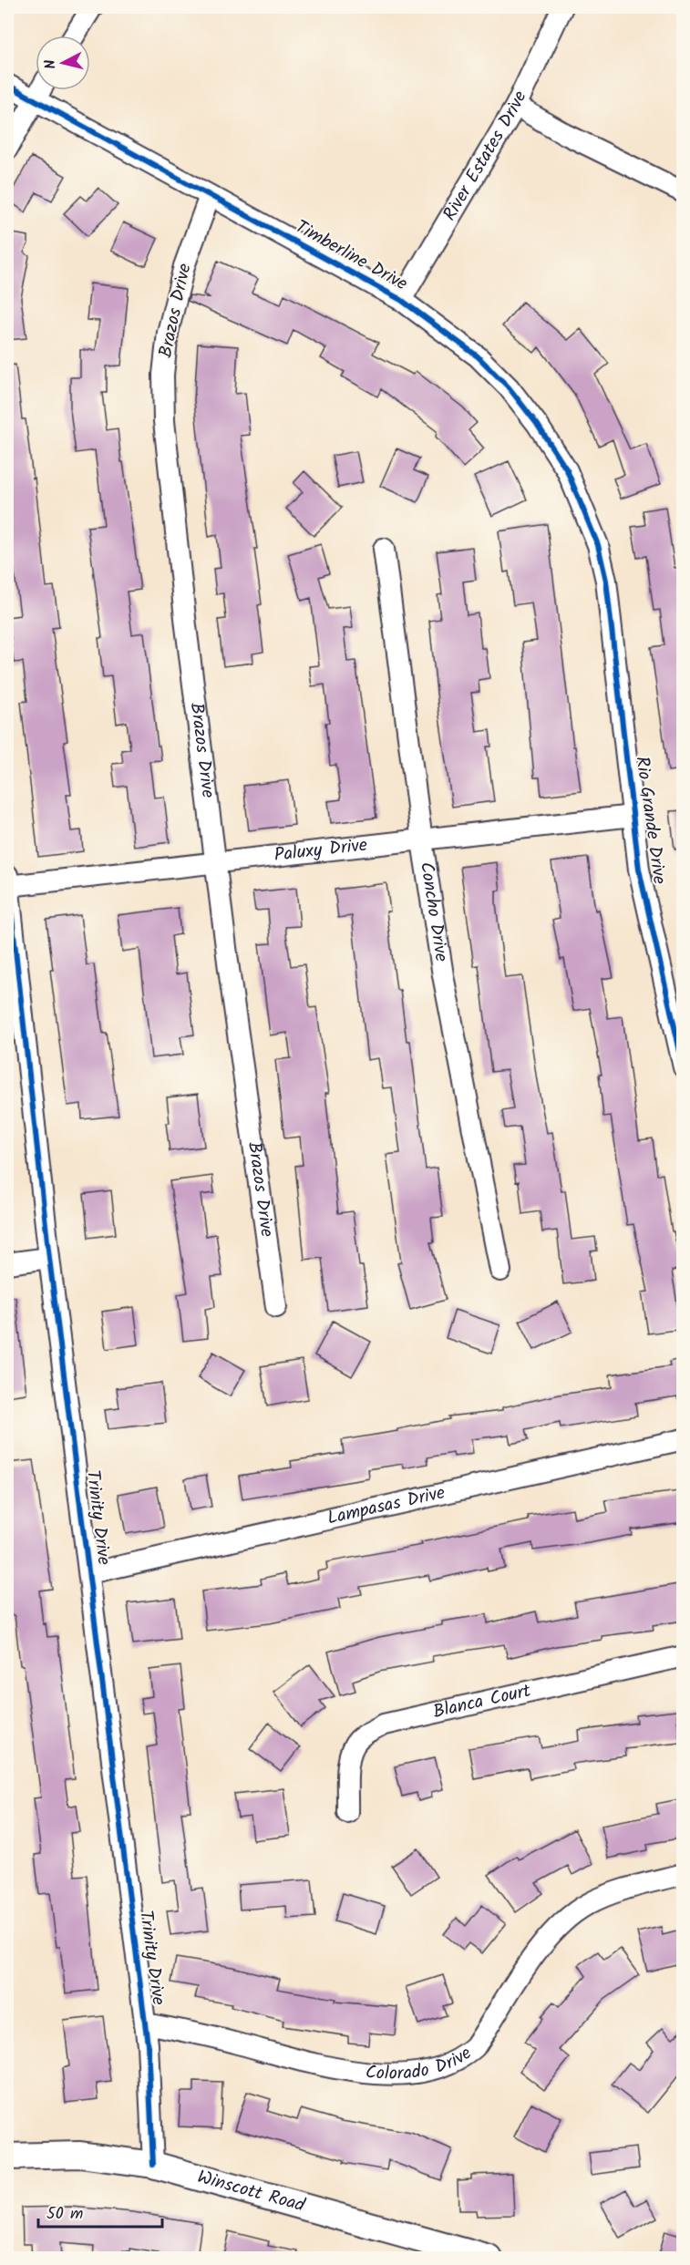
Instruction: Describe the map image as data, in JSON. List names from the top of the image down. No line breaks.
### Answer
{"streets":{"main road":["Winscott Road"],"street":["River Estates Drive","Timberline Drive","Brazos Drive","Rio Grande Drive","Paluxy Drive","Concho Drive","Lampasas Drive","Trinity Drive","Blanca Court","Colorado Drive"]},"crossings":[["River Estates Drive","Timberline Drive"],["Timberline Drive","Brazos Drive"],["Timberline Drive","Rio Grande Drive"],["Brazos Drive","Paluxy Drive"],["Rio Grande Drive","Paluxy Drive"],["Paluxy Drive","Concho Drive"],["Paluxy Drive","Trinity Drive"],["Lampasas Drive","Trinity Drive"],["Trinity Drive","Colorado Drive"],["Trinity Drive","Winscott Road"]],"scale_bar":"50 m","north":"left"}
